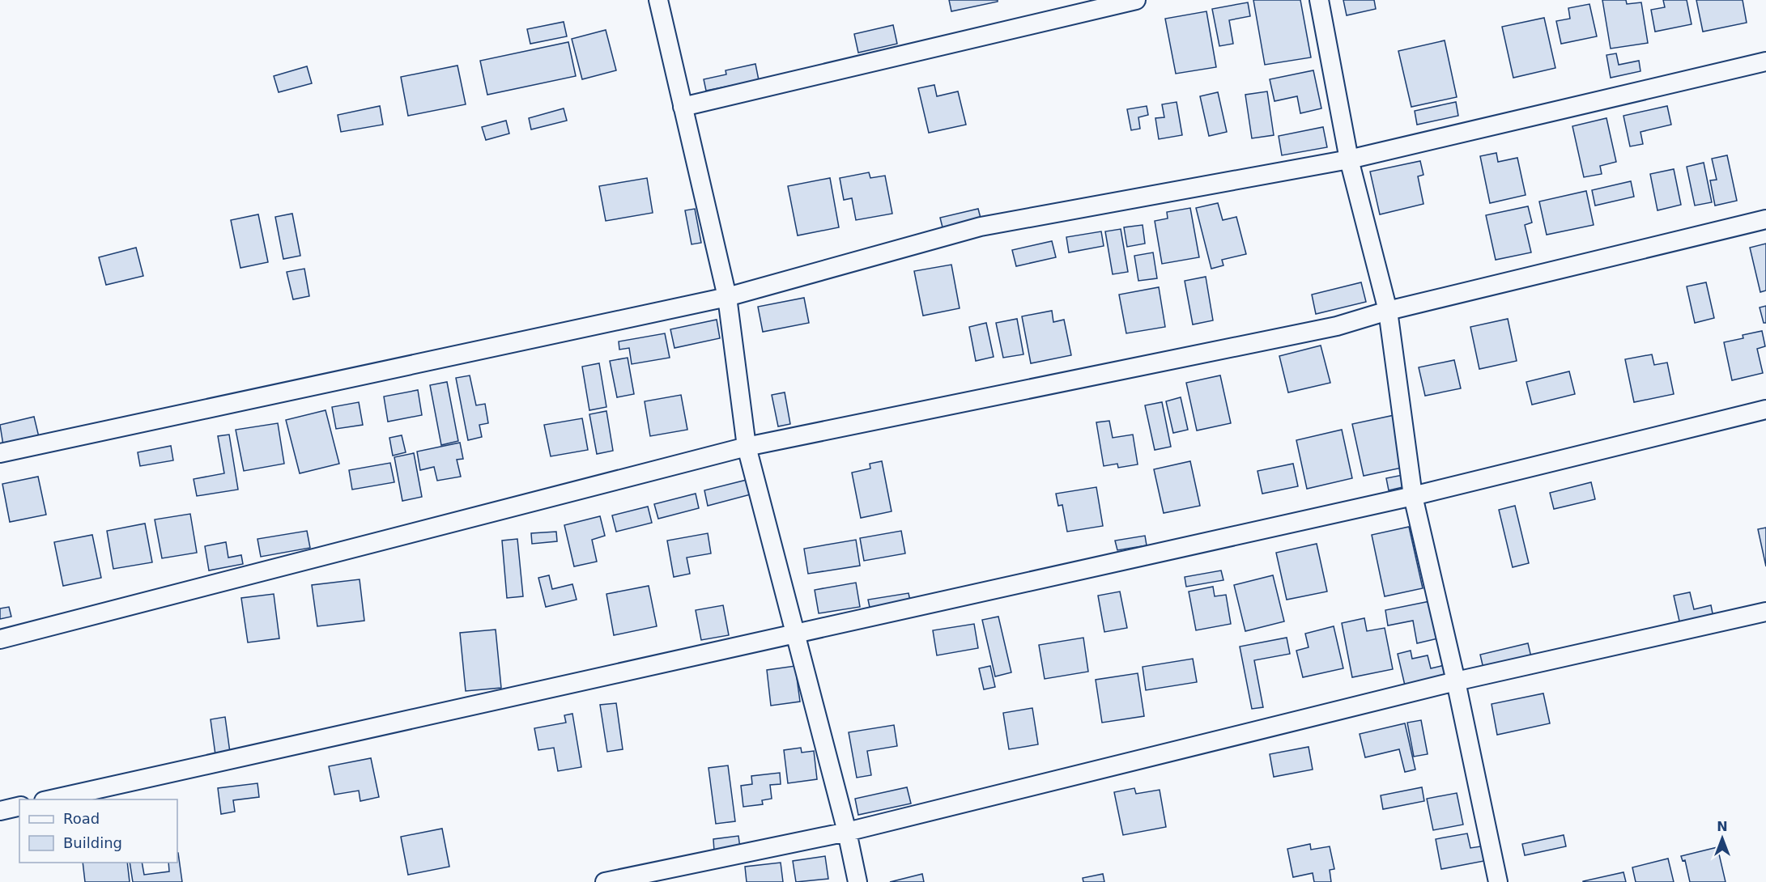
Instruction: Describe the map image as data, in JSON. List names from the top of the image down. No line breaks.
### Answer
{"legend":["Road","Building"],"north":"top"}
